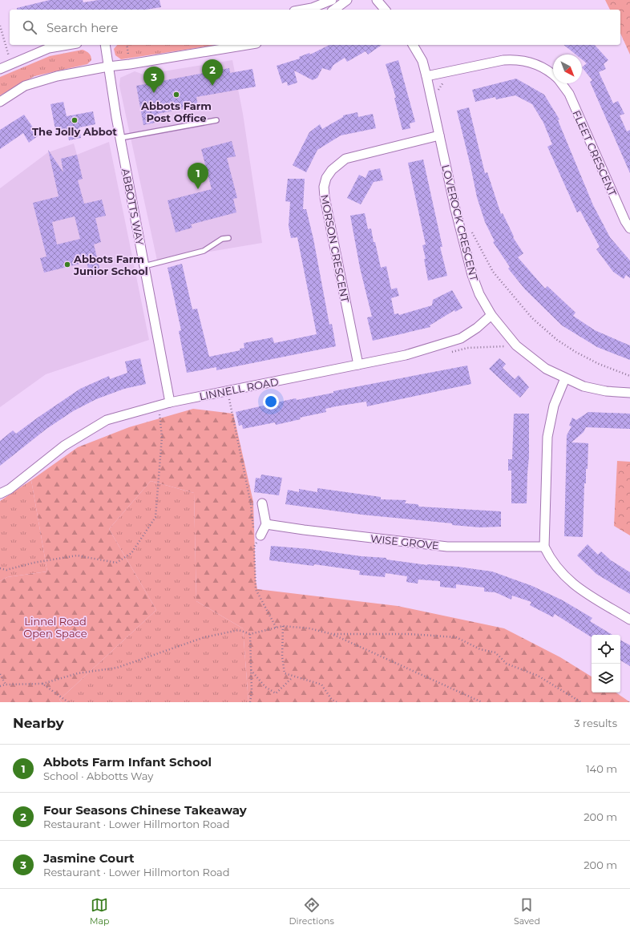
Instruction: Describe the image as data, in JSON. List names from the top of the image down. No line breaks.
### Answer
{"streets":{"street":["FLEET CRESCENT","ABBOTTS WAY","LOVEROCK CRESCENT","MORSON CRESCENT","LINNELL ROAD","WISE GROVE"]},"crossings":[["FLEET CRESCENT","LOVEROCK CRESCENT"],["ABBOTTS WAY","LINNELL ROAD"],["LOVEROCK CRESCENT","MORSON CRESCENT"],["LOVEROCK CRESCENT","LINNELL ROAD"],["MORSON CRESCENT","LINNELL ROAD"]],"parks":["Linnel Road Open Space"],"places":["Abbots Farm Post Office","The Jolly Abbot","Abbots Farm Junior School"],"north":"bottom right","page":{"search":"Search here","pins":["2","3","1"],"heading":["Nearby","3 results"],"list":[{"mark":"1","name":"Abbots Farm Infant School","note":"School · Abbotts Way","value":"140 m"},{"mark":"2","name":"Four Seasons Chinese Takeaway","note":"Restaurant · Lower Hillmorton Road","value":"200 m"},{"mark":"3","name":"Jasmine Court","note":"Restaurant · Lower Hillmorton Road","value":"200 m"}],"nav":["Map","Directions","Saved"]}}
